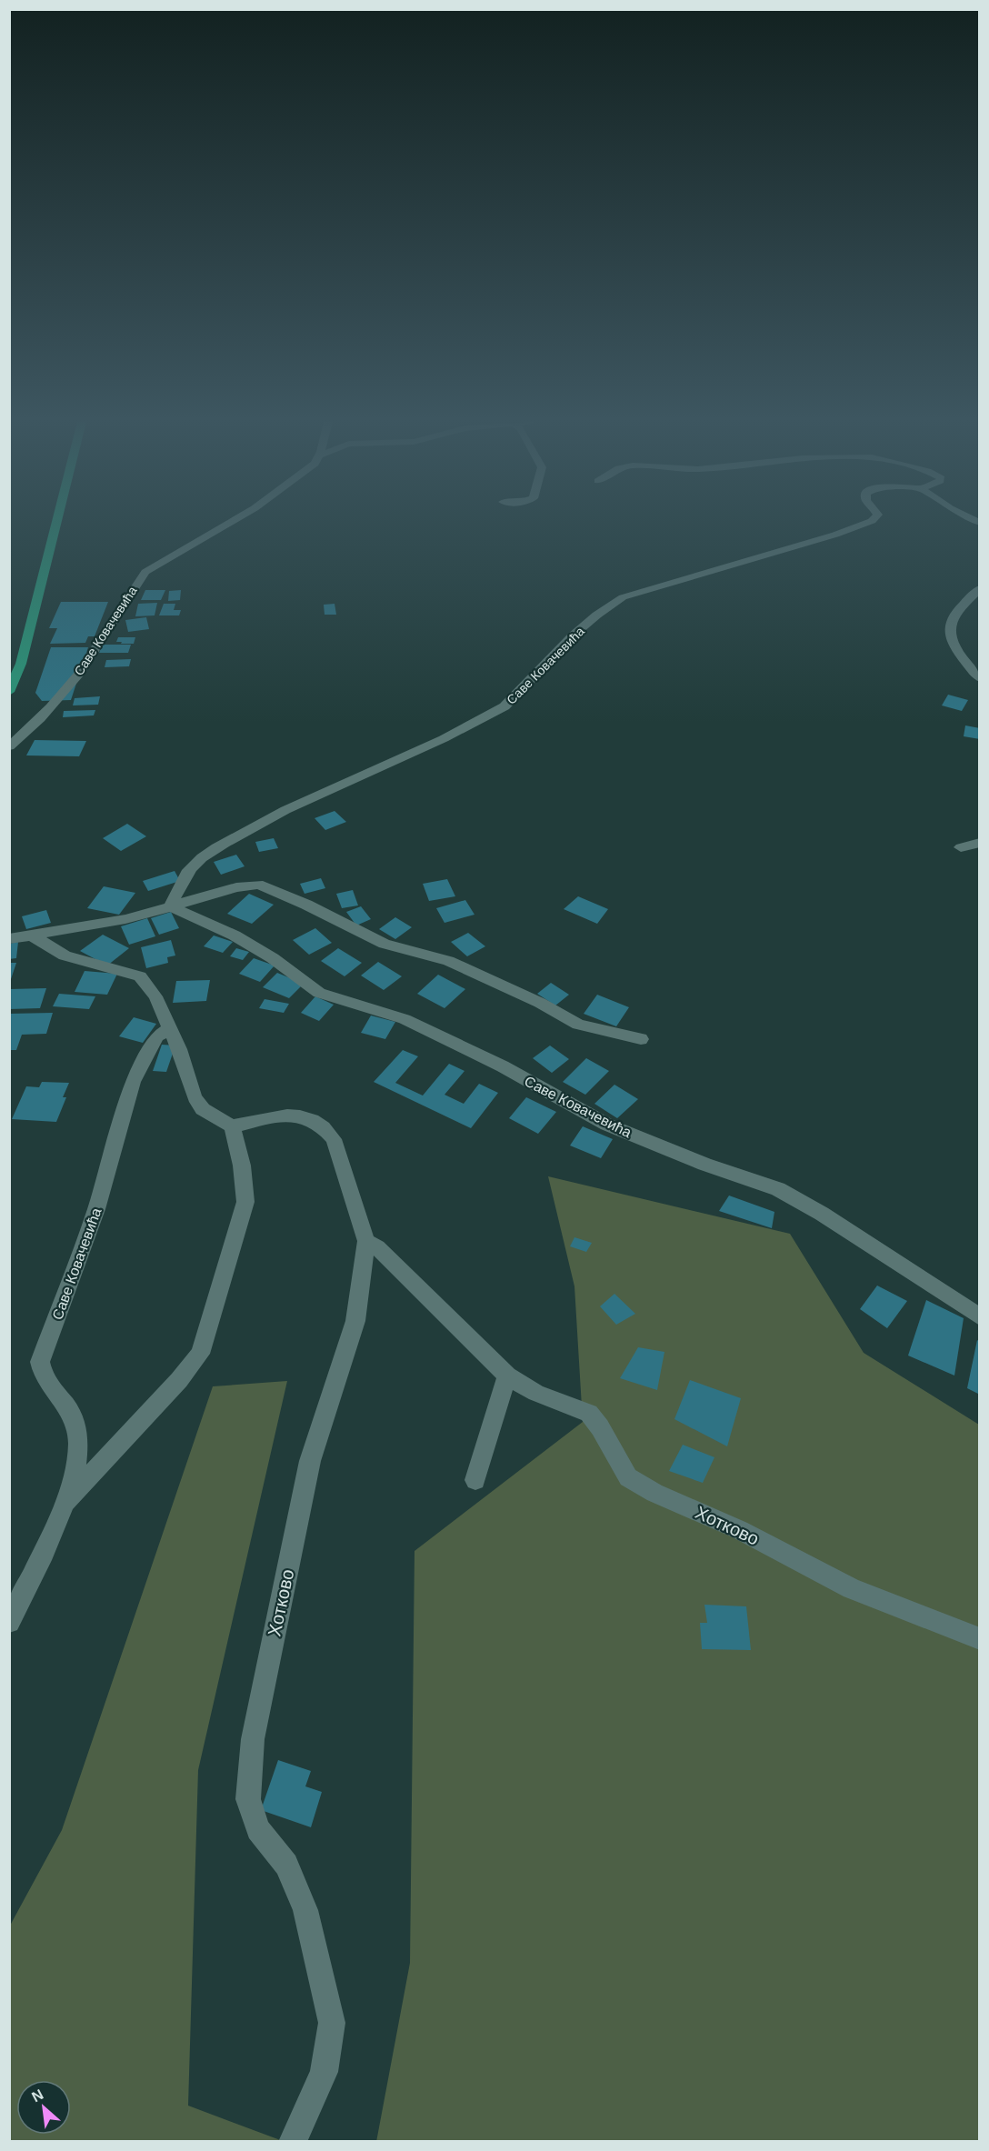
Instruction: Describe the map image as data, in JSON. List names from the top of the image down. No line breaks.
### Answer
{"streets":{"street":["Саве Ковачевића","Хотково"]},"north":"top left"}
